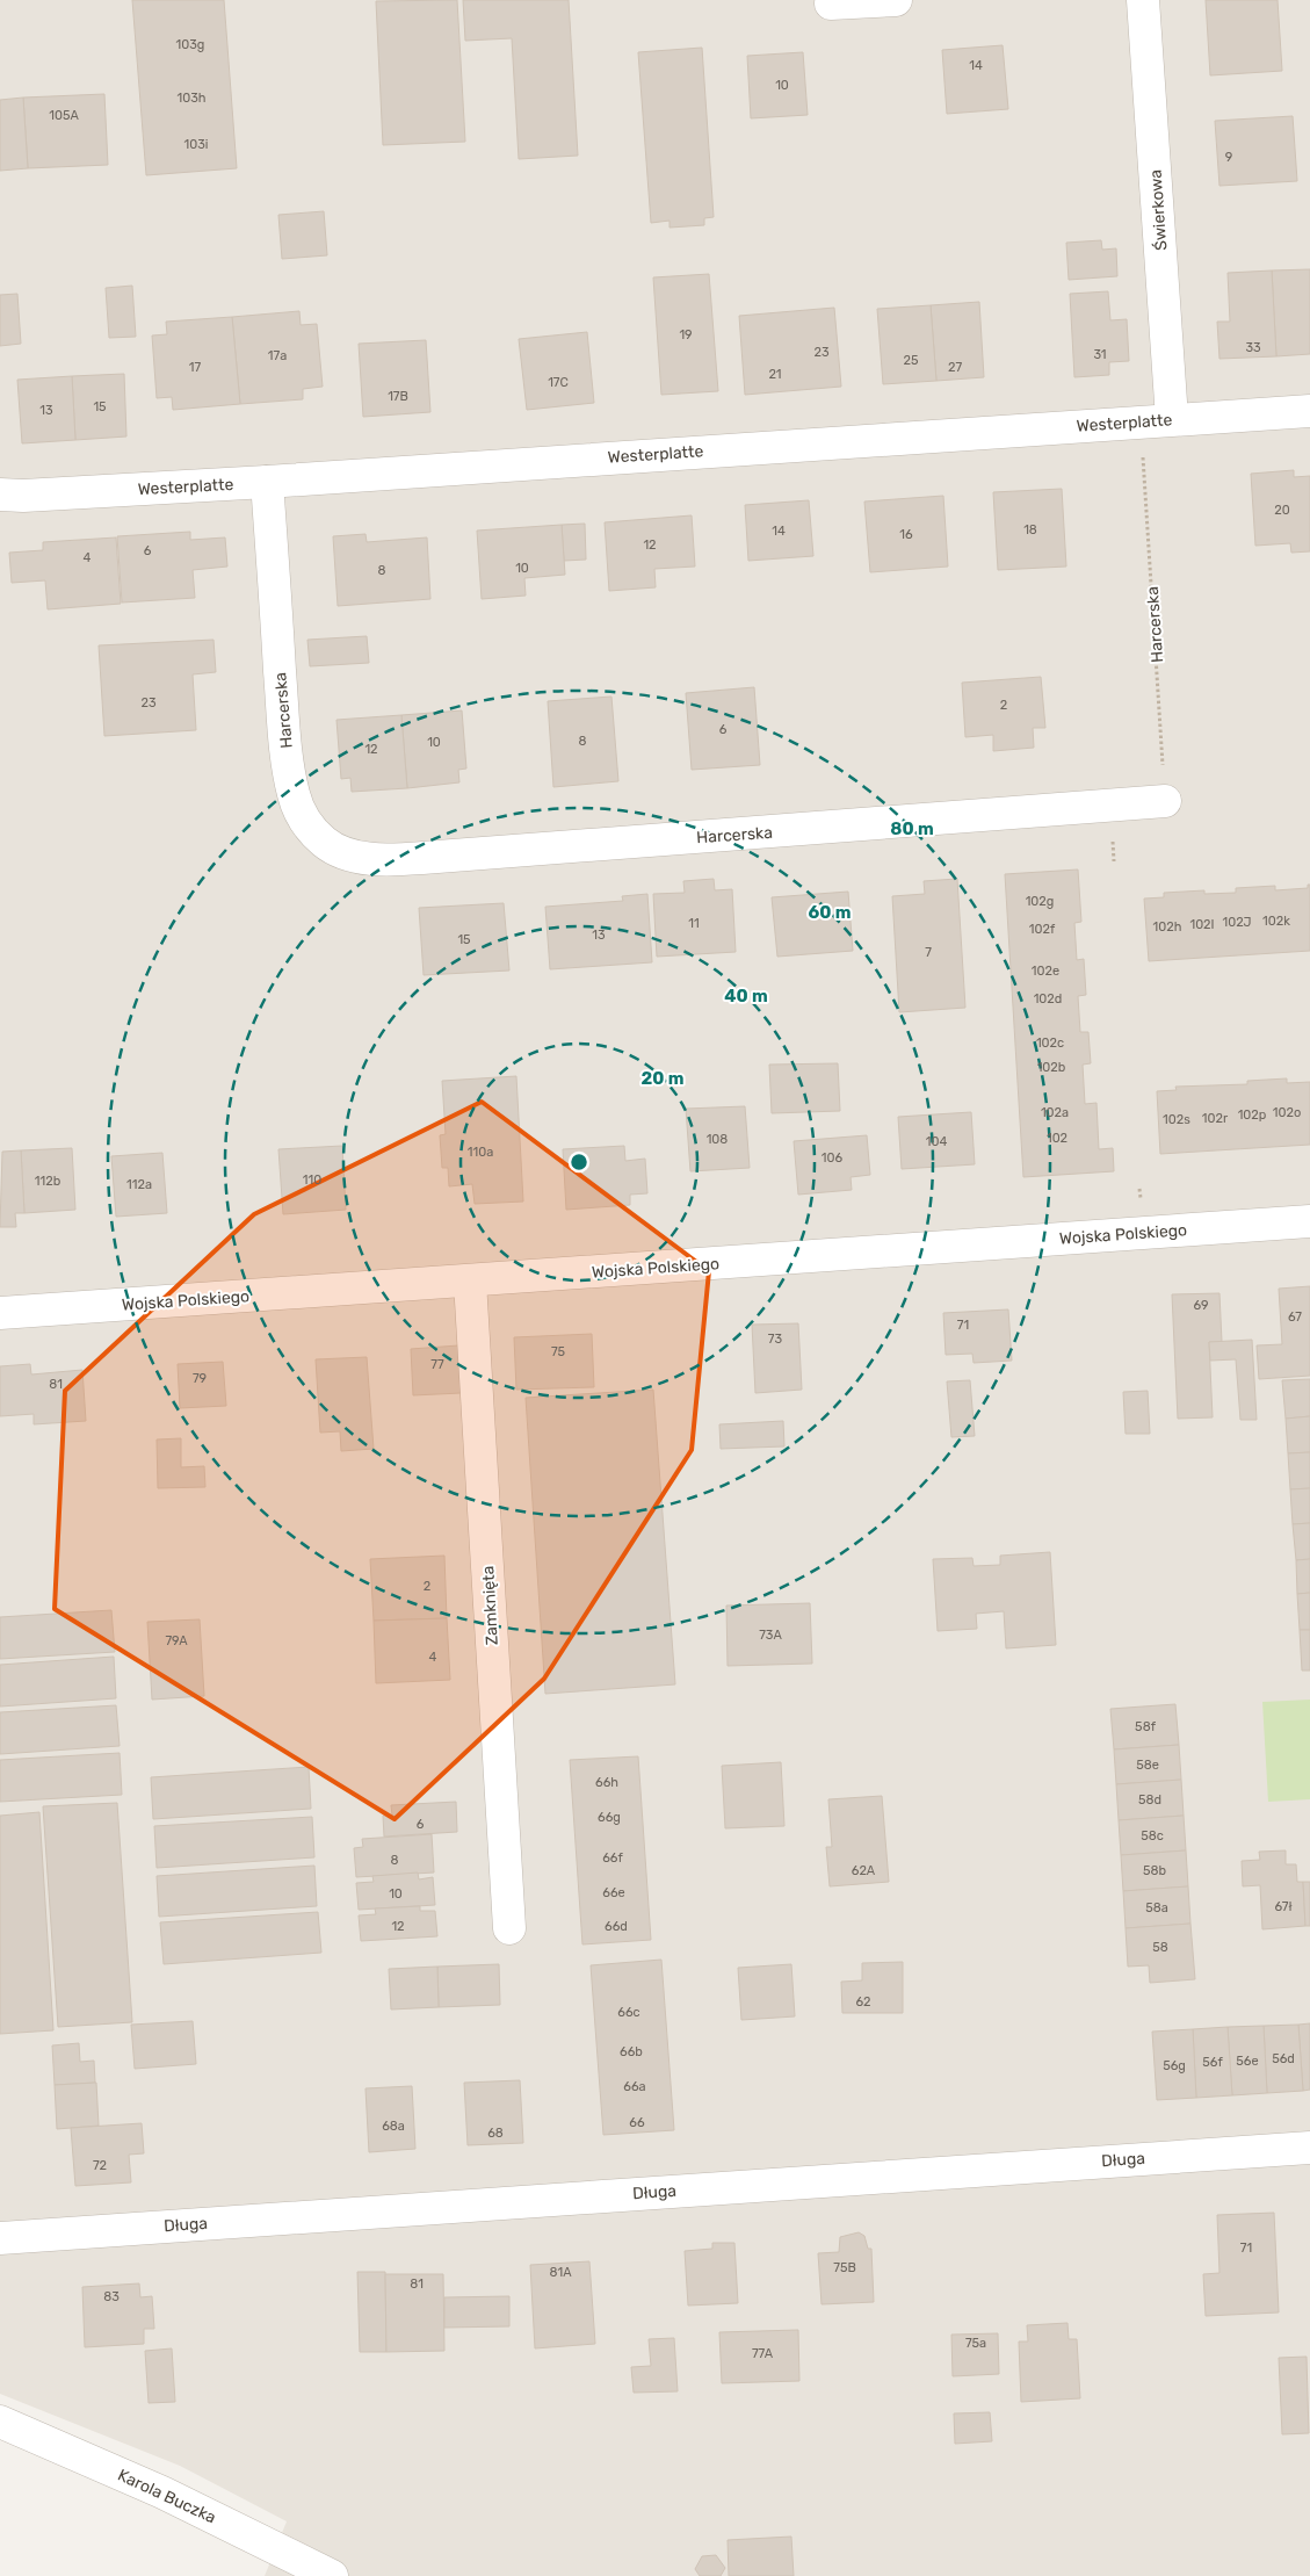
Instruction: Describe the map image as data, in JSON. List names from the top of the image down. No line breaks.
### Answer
{"streets":{"street":["Świerkowa","Westerplatte","Harcerska","Wojska Polskiego","Zamknięta","Długa","Karola Buczka"]},"crossings":[["Świerkowa","Westerplatte"],["Westerplatte","Harcerska"],["Wojska Polskiego","Zamknięta"]],"house_numbers":["103g","14","10","103h","105A","103i","9","19","33","23","31","17a","25","17","27","21","17C","17B","15","13","20","18","14","16","12","6","4","10","8","23","2","6","8","10","12","102g","102k","102J","11","102I","102h","102f","13","15","7","102e","102d","102c","102b","102a","102o","102p","102r","102s","102","108","104","110a","106","110","112b","112a","69","67","71","73","75","77","79","81","2","73A","79A","4","58f","58e","66h","58d","66g","6","58c","66f","8","62A","58b","66e","10","67ł","58a","12","66d","58","62","66c","66b","56d","56e","56f","56g","66a","66","68a","68","72","71","75B","81A","81","83","75a","77A"],"rings":["80 m","60 m","40 m","20 m"]}
